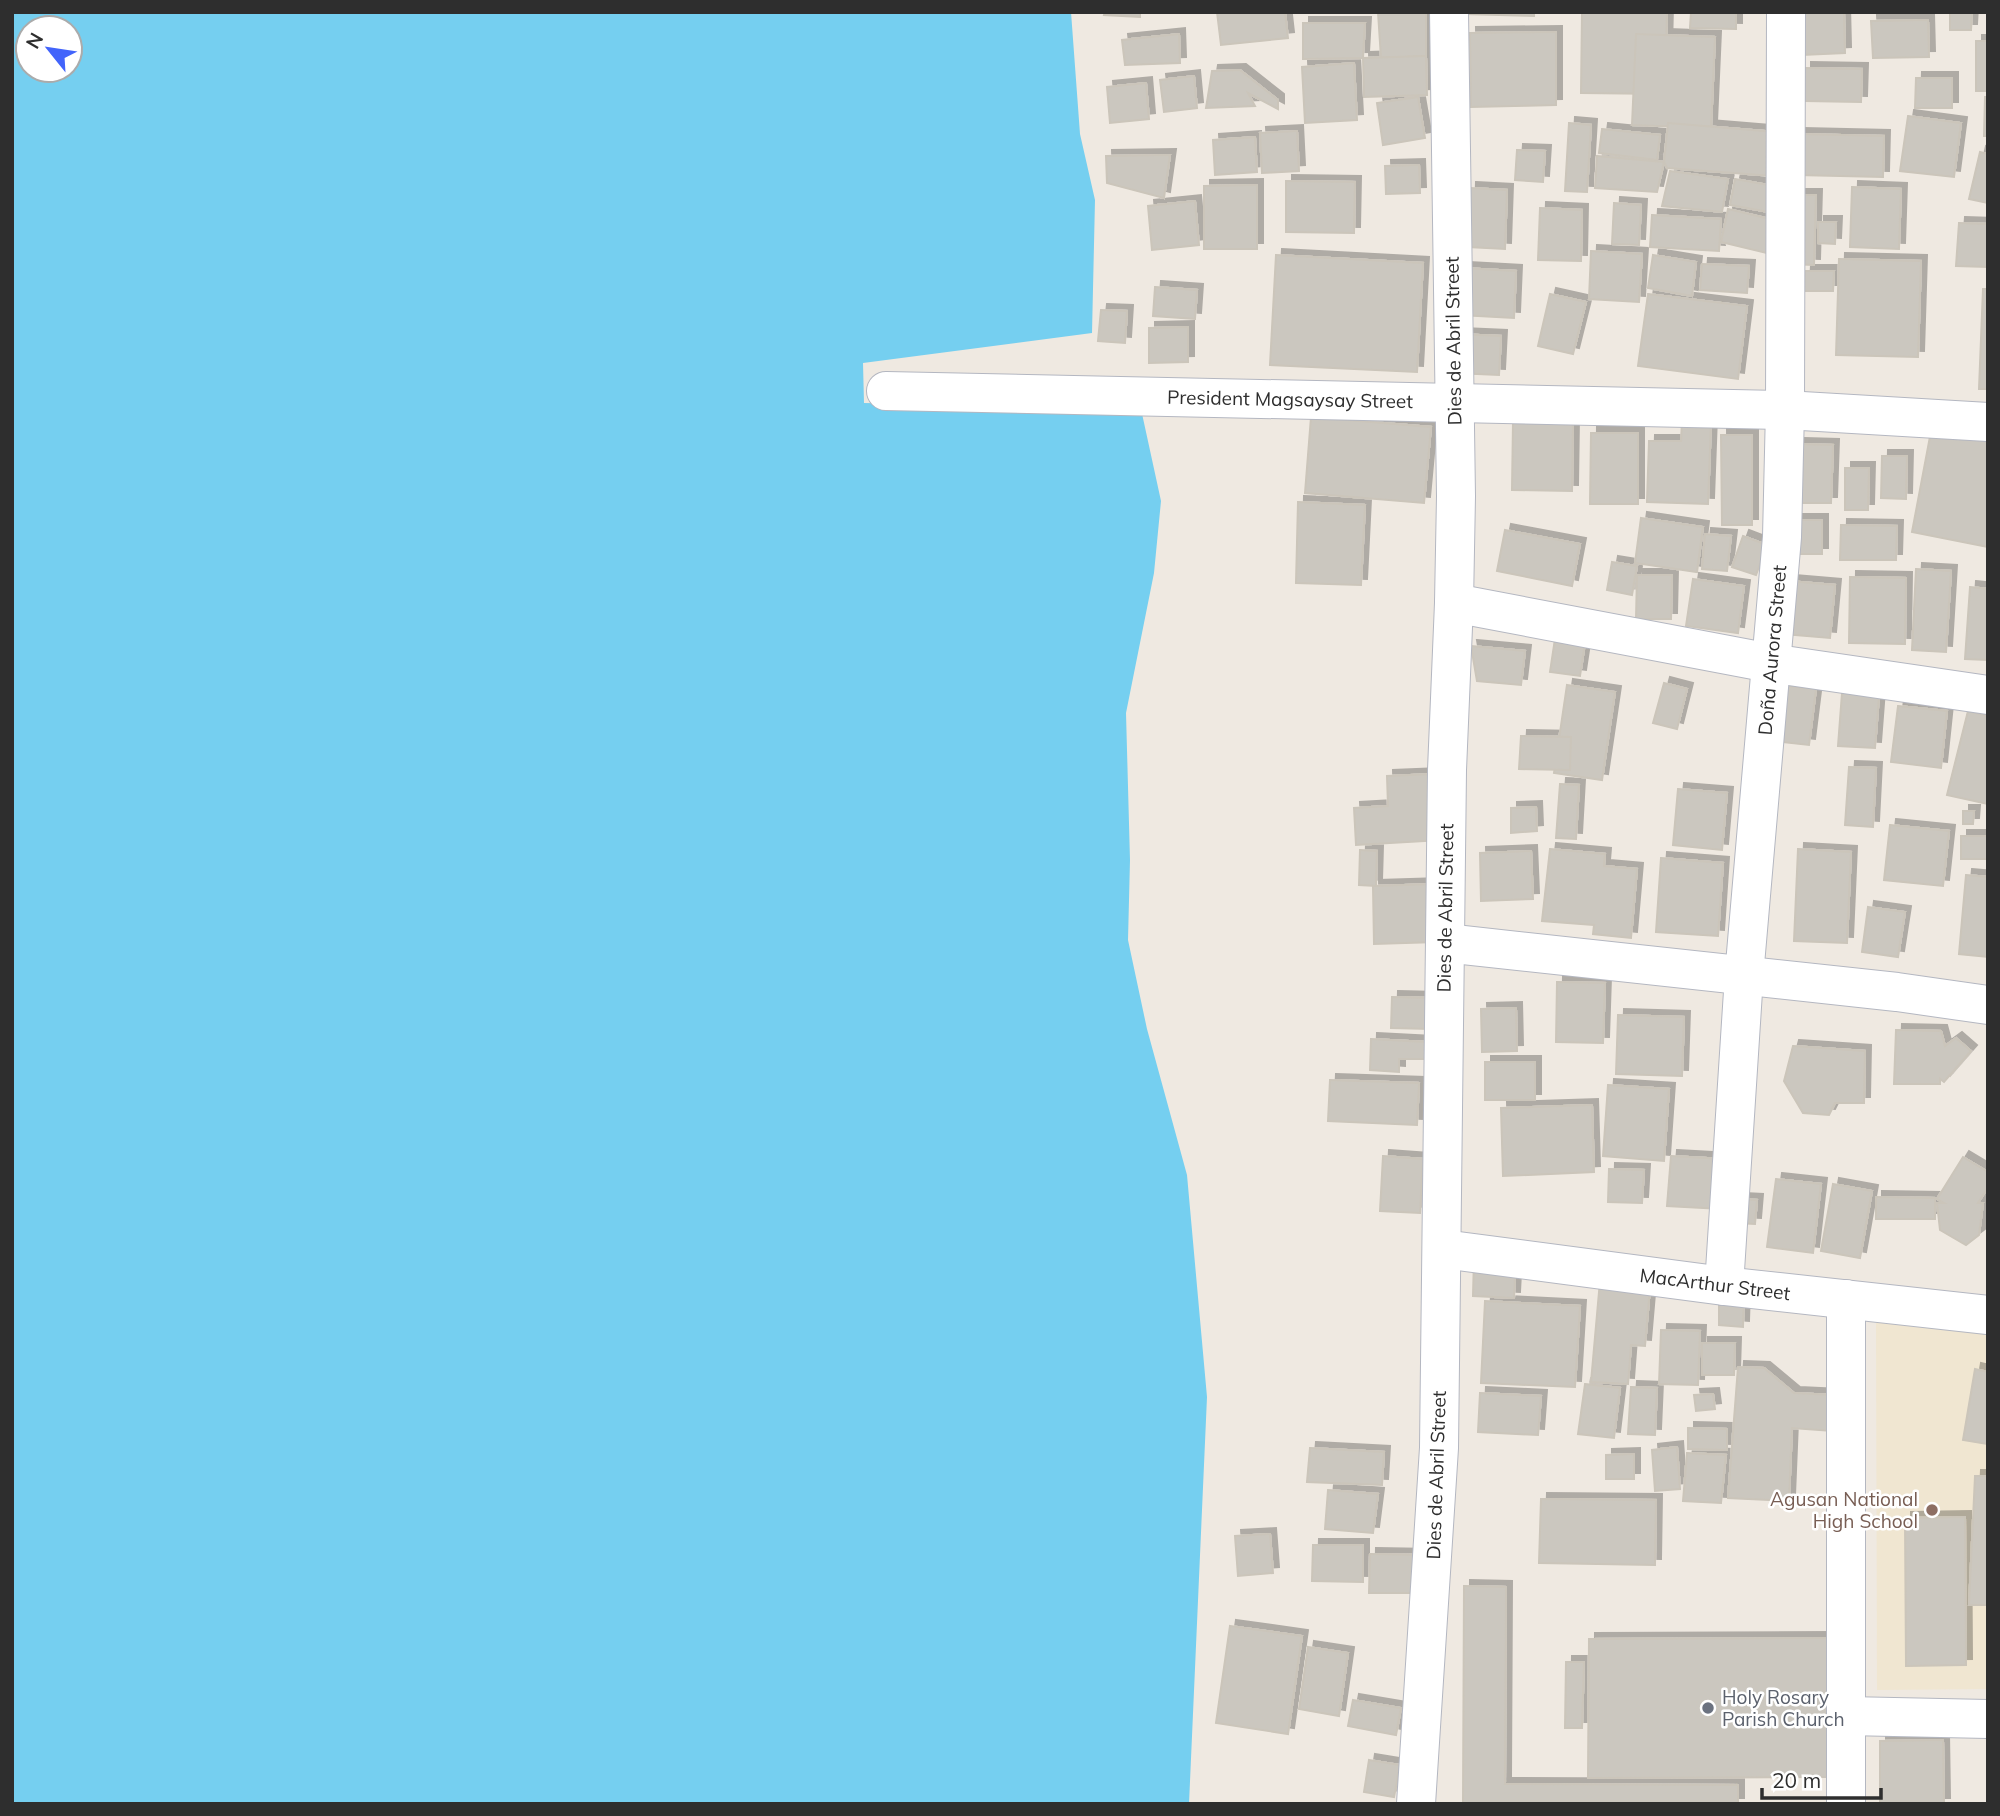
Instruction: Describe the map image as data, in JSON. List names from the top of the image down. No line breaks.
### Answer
{"streets":{"street":["Dies de Abril Street","President Magsaysay Street","Doña Aurora Street","MacArthur Street"]},"crossings":[["Dies de Abril Street","President Magsaysay Street"],["Dies de Abril Street","MacArthur Street"],["President Magsaysay Street","Doña Aurora Street"],["Doña Aurora Street","MacArthur Street"]],"places":["Agusan National High School","Holy Rosary Parish Church"],"scale_bar":"20 m","north":"top left"}
